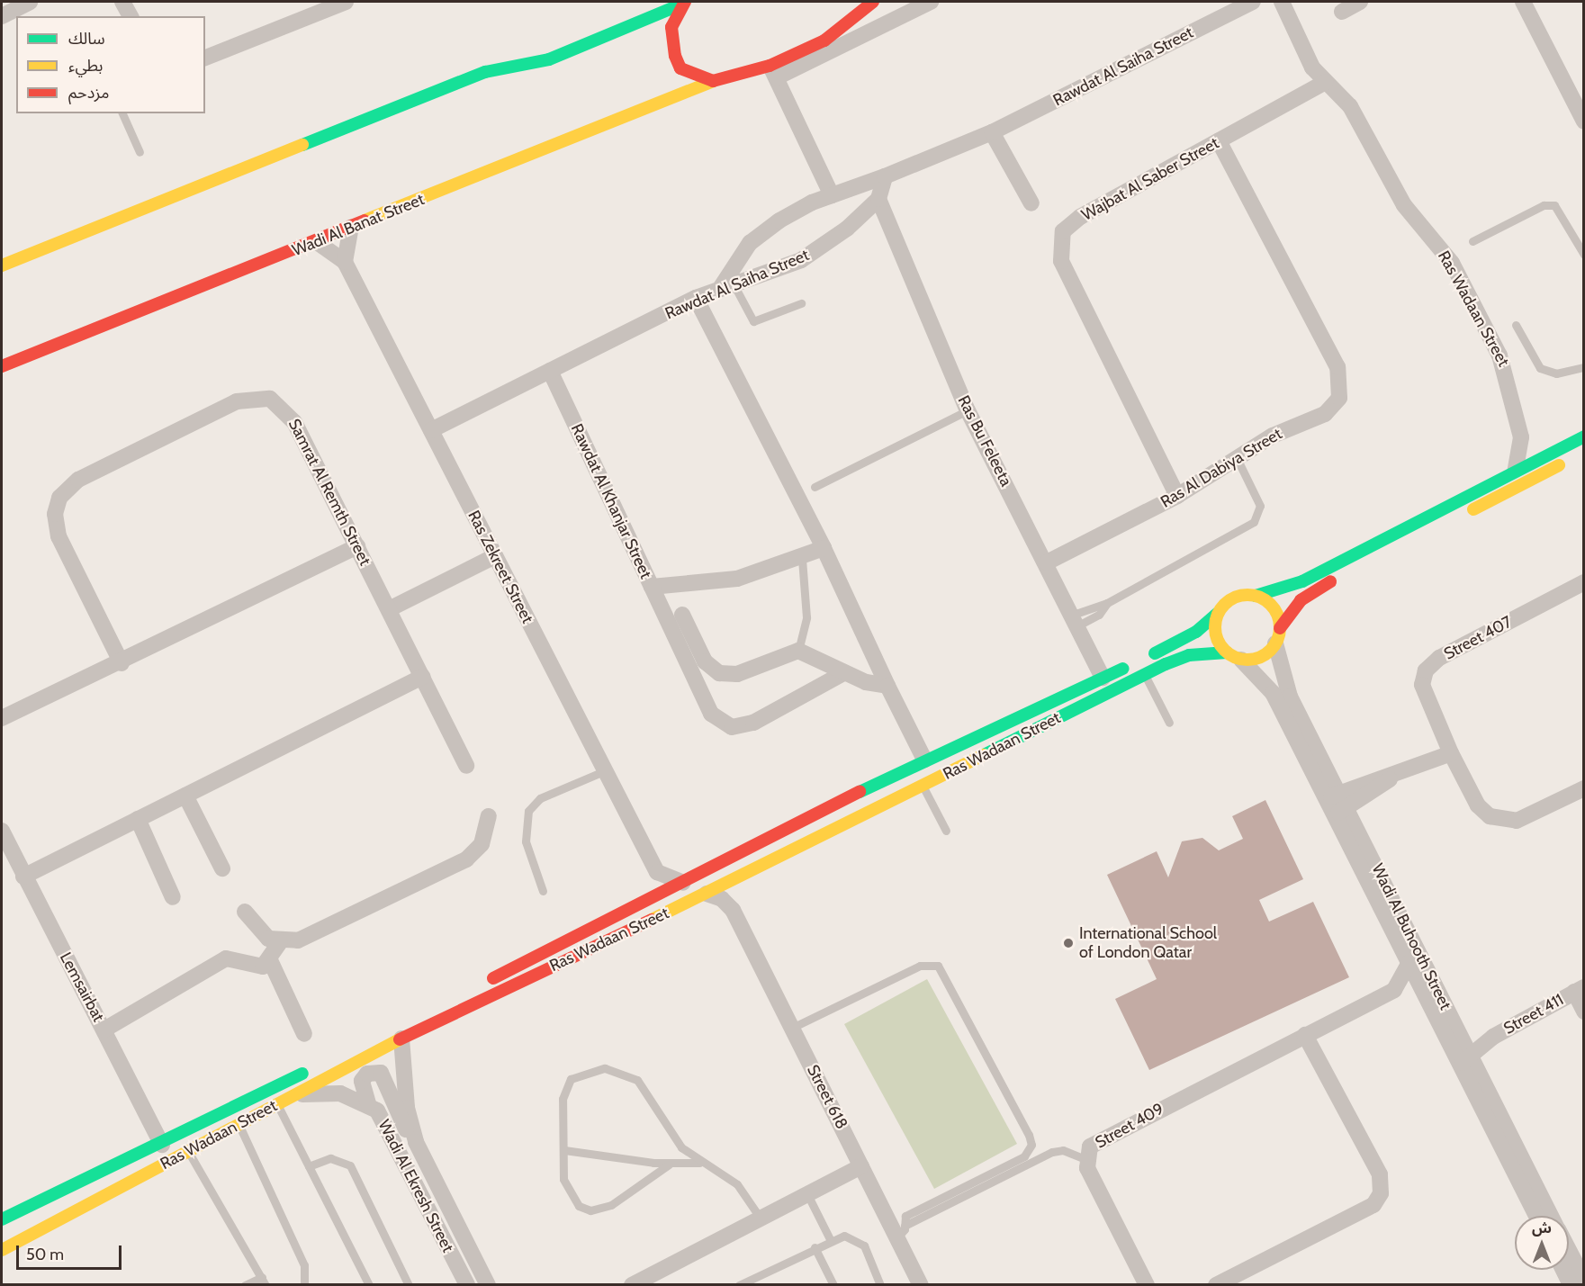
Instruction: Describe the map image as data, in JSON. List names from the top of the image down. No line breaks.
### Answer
{"streets":{"street":["Rawdat Al Saiha Street","Wajbat Al Saber Street","Wadi Al Banat Street","Ras Wadaan Street","Ras Bu Feleeta","Ras Al Dabiya Street","Samrat Al Remth Street","Rawdat Al Khanjar Street","Ras Zekreet Street","Street 407","Wadi Al Buhooth Street","Lemsairbat","Street 411","Street 618","Street 409","Wadi Al Ekresh Street"]},"crossings":[["Rawdat Al Saiha Street","Ras Bu Feleeta"],["Rawdat Al Saiha Street","Rawdat Al Khanjar Street"],["Rawdat Al Saiha Street","Ras Zekreet Street"],["Wajbat Al Saber Street","Ras Wadaan Street"],["Wajbat Al Saber Street","Ras Al Dabiya Street"],["Wadi Al Banat Street","Ras Zekreet Street"],["Ras Wadaan Street","Ras Bu Feleeta"],["Ras Wadaan Street","Wadi Al Buhooth Street"],["Ras Wadaan Street","Lemsairbat"],["Ras Wadaan Street","Street 618"],["Ras Wadaan Street","Wadi Al Ekresh Street"],["Ras Bu Feleeta","Ras Al Dabiya Street"],["Wadi Al Buhooth Street","Street 411"]],"places":["International School of London Qatar"],"legend":["سالك","بطيء","مزدحم"],"scale_bar":"50 m","north":"top"}
